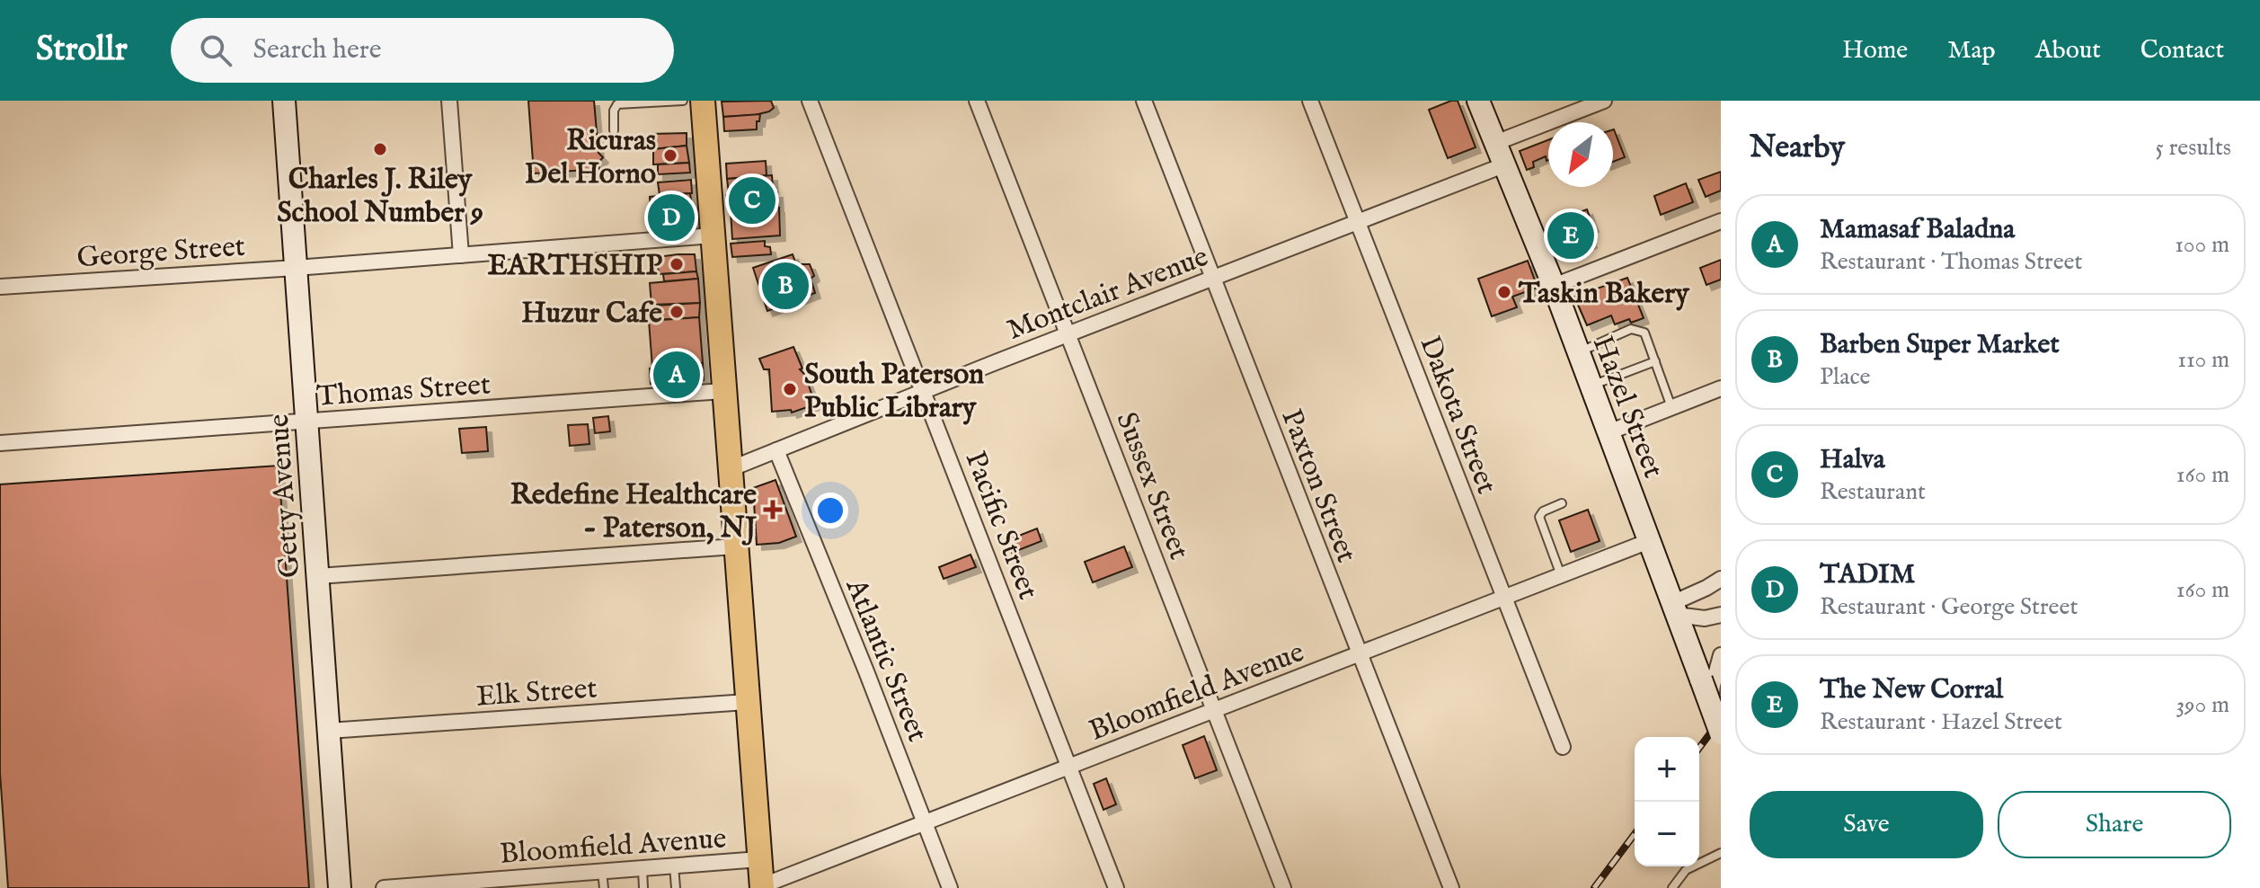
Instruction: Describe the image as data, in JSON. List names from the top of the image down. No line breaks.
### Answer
{"streets":{"street":["George Street","Montclair Avenue","Thomas Street","Hazel Street","Dakota Street","Sussex Street","Paxton Street","Getty Avenue","Pacific Street","Atlantic Street","Bloomfield Avenue","Elk Street"]},"crossings":[["George Street","Getty Avenue"],["Montclair Avenue","Hazel Street"],["Montclair Avenue","Dakota Street"],["Montclair Avenue","Sussex Street"],["Montclair Avenue","Paxton Street"],["Montclair Avenue","Pacific Street"],["Montclair Avenue","Atlantic Street"],["Thomas Street","Getty Avenue"],["Hazel Street","Bloomfield Avenue"],["Dakota Street","Bloomfield Avenue"],["Sussex Street","Bloomfield Avenue"],["Paxton Street","Bloomfield Avenue"],["Getty Avenue","Elk Street"],["Pacific Street","Bloomfield Avenue"],["Atlantic Street","Bloomfield Avenue"]],"places":{"other":["Charles J. Riley School Number 9","Ricuras Del Horno","EARTHSHIP","Taskin Bakery","Huzur Cafe","South Paterson Public Library"],"health":["Redefine Healthcare - Paterson, NJ"]},"north":"bottom left","page":{"header":"Strollr","search":"Search here","nav":["Home","Map","About","Contact"],"heading":["Nearby","5 results"],"pins":["C","D","E","B","A"],"list":[{"mark":"A","name":"Mamasaf Baladna","note":"Restaurant · Thomas Street","value":"100 m"},{"mark":"B","name":"Barben Super Market","note":"Place","value":"110 m"},{"mark":"C","name":"Halva","note":"Restaurant","value":"160 m"},{"mark":"D","name":"TADIM","note":"Restaurant · George Street","value":"160 m"},{"mark":"E","name":"The New Corral","note":"Restaurant · Hazel Street","value":"390 m"}],"map_buttons":["+","−"],"buttons":["Save","Share"]}}
